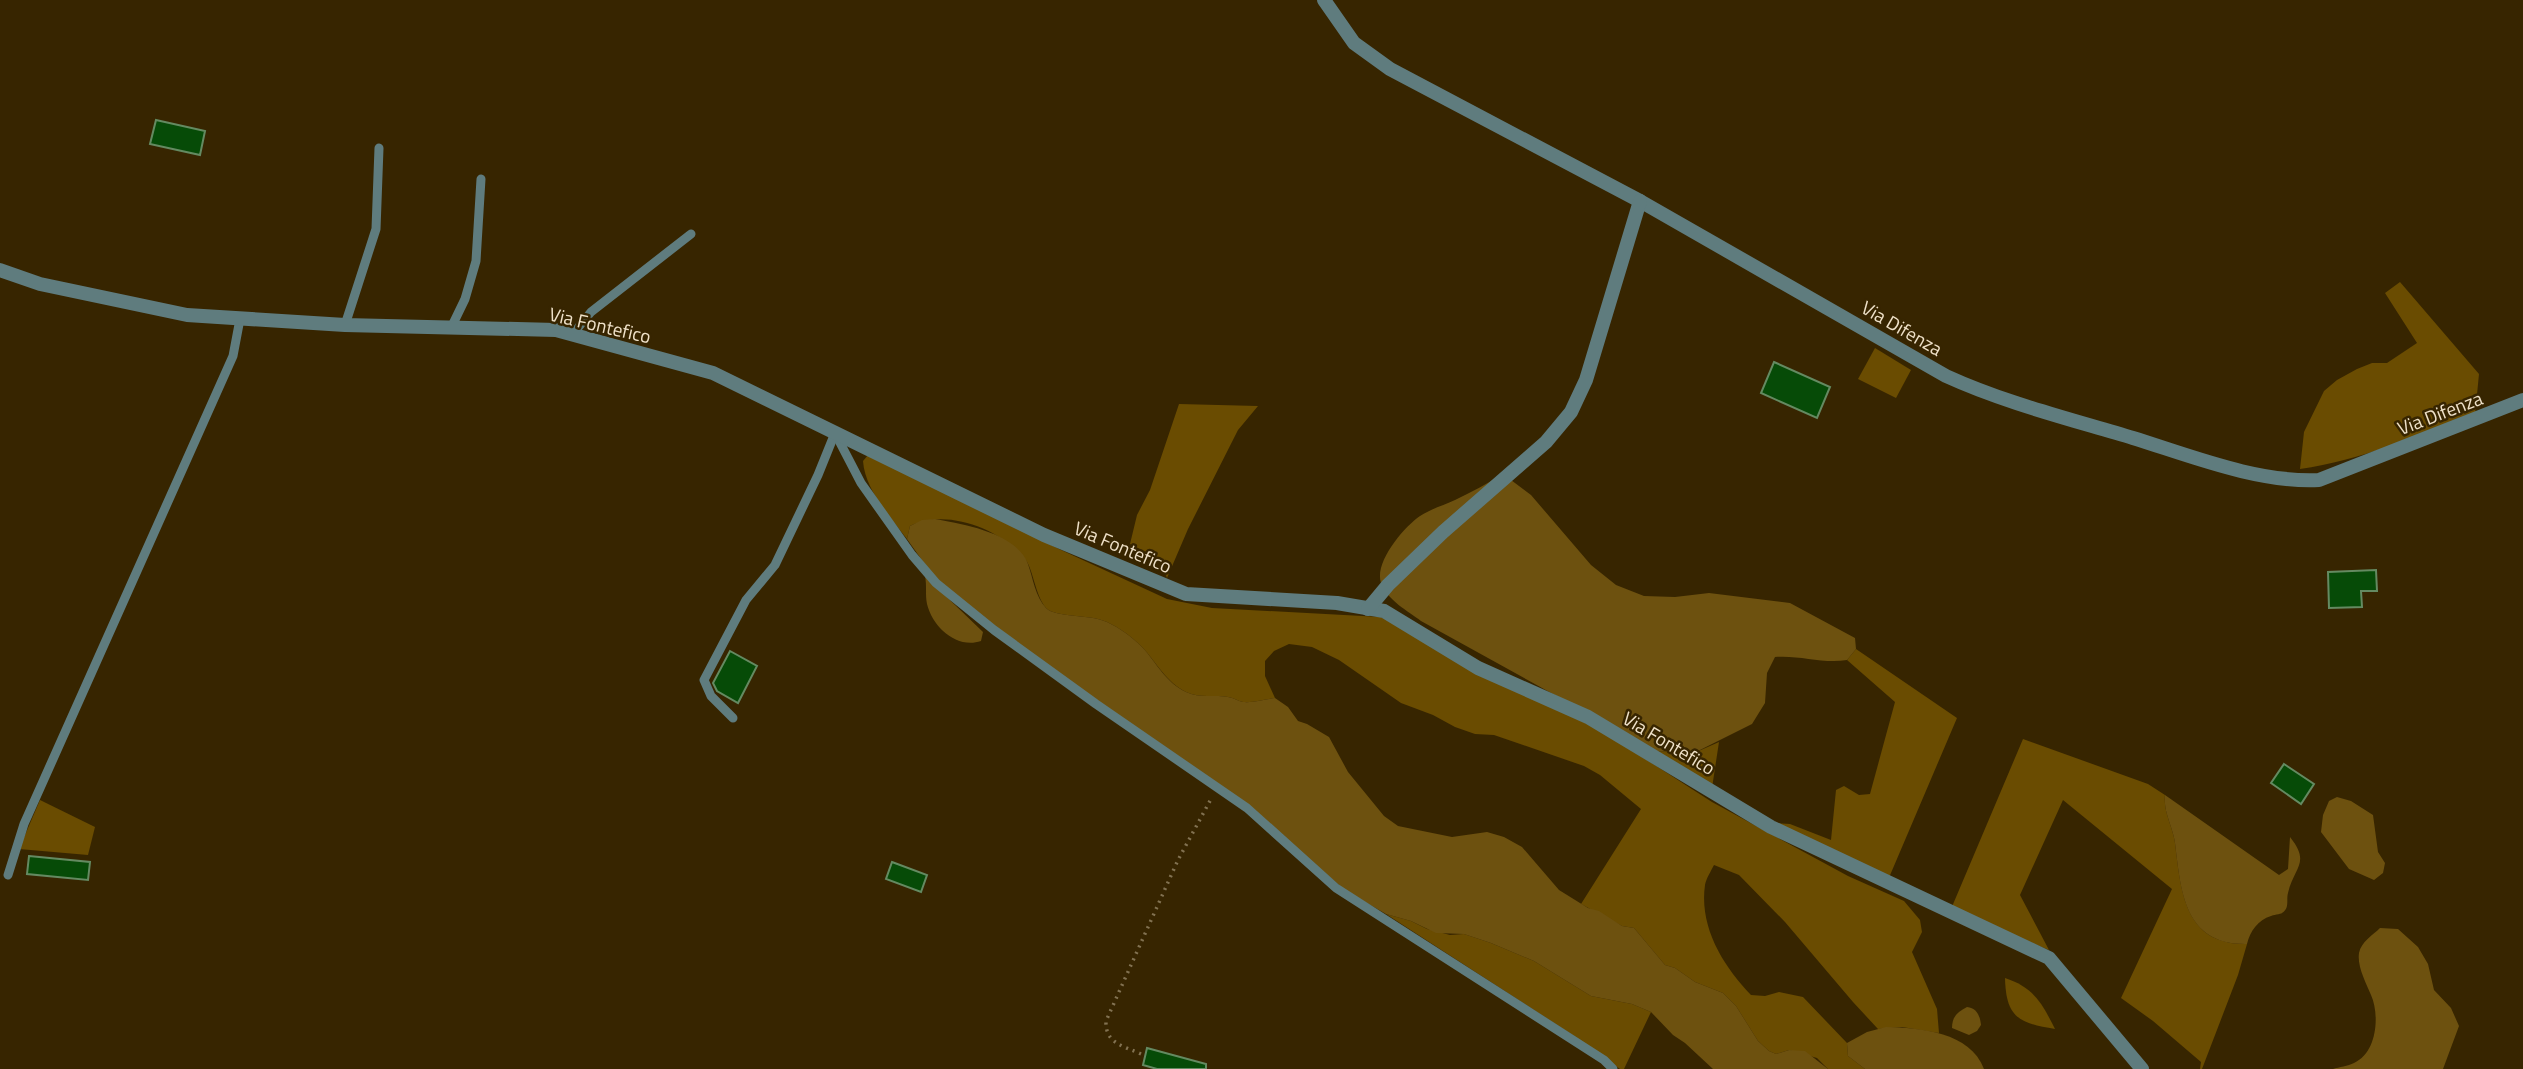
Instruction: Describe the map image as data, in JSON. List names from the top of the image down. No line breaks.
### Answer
{"streets":{"street":["Via Fontefico","Via Difenza"]}}
